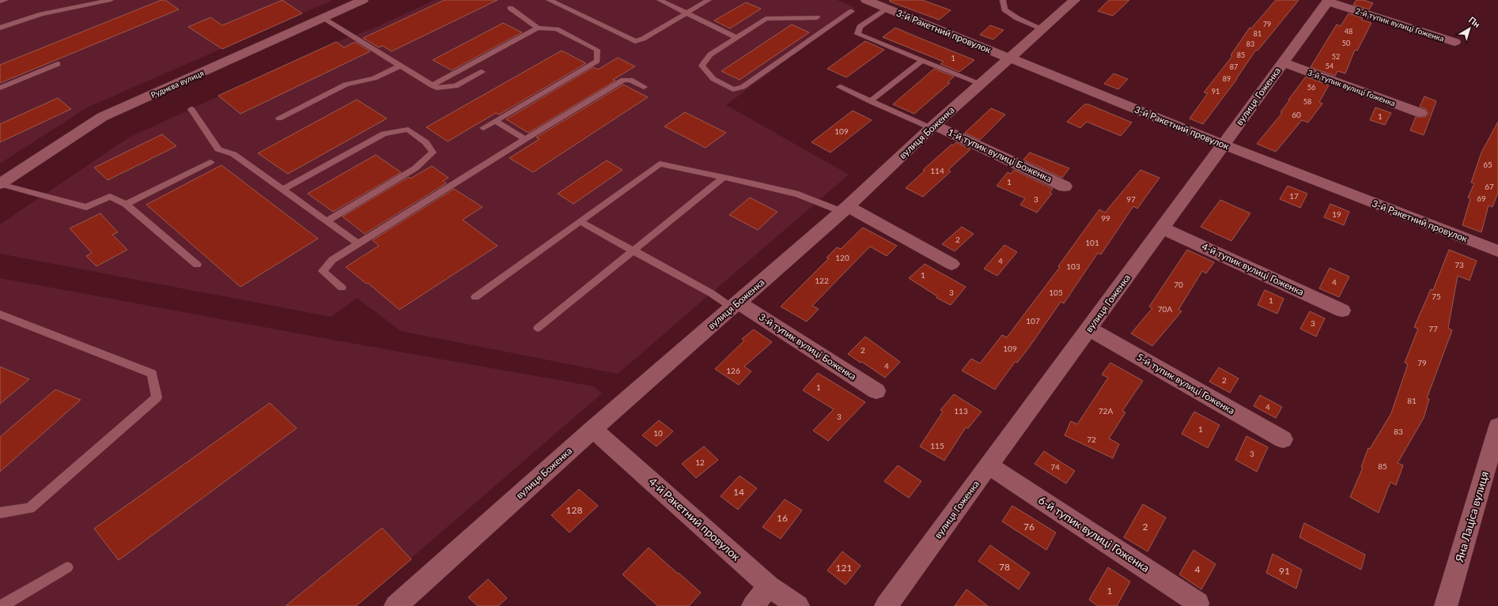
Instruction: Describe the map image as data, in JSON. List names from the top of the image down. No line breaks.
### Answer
{"streets":{"street":["2-й тупик вулиці Гоженка","3-й Ракетний провулок","Руднєва вулиця","3-й тупик вулиці Гоженка","вулиця Гоженка","вулиця Боженка","1-й тупик вулиці Боженка","4-й тупик вулиці Гоженка","3-й тупик вулиці Боженка","5-й тупик вулиці Гоженка","Яна Лаціса вулиця","4-й Ракетний провулок","6-й тупик вулиці Гоженка"]},"crossings":[["2-й тупик вулиці Гоженка","вулиця Гоженка"],["3-й Ракетний провулок","вулиця Гоженка"],["3-й Ракетний провулок","вулиця Боженка"],["3-й тупик вулиці Гоженка","вулиця Гоженка"],["вулиця Гоженка","4-й тупик вулиці Гоженка"],["вулиця Гоженка","5-й тупик вулиці Гоженка"],["вулиця Гоженка","6-й тупик вулиці Гоженка"],["вулиця Боженка","1-й тупик вулиці Боженка"],["вулиця Боженка","3-й тупик вулиці Боженка"],["вулиця Боженка","4-й Ракетний провулок"]],"house_numbers":["79","48","81","50","83","85","52","1","54","87","89","56","91","58","60","1","109","65","114","1","67","17","69","3","97","19","99","2","101","120","4","73","103","1","122","4","70","3","105","75","1","70А","107","3","77","109","2","79","4","126","2","1","81","4","113","72А","3","1","83","10","72","115","3","12","85","74","14","128","16","76","2","78","121","4","91","1"],"north":"top right"}
